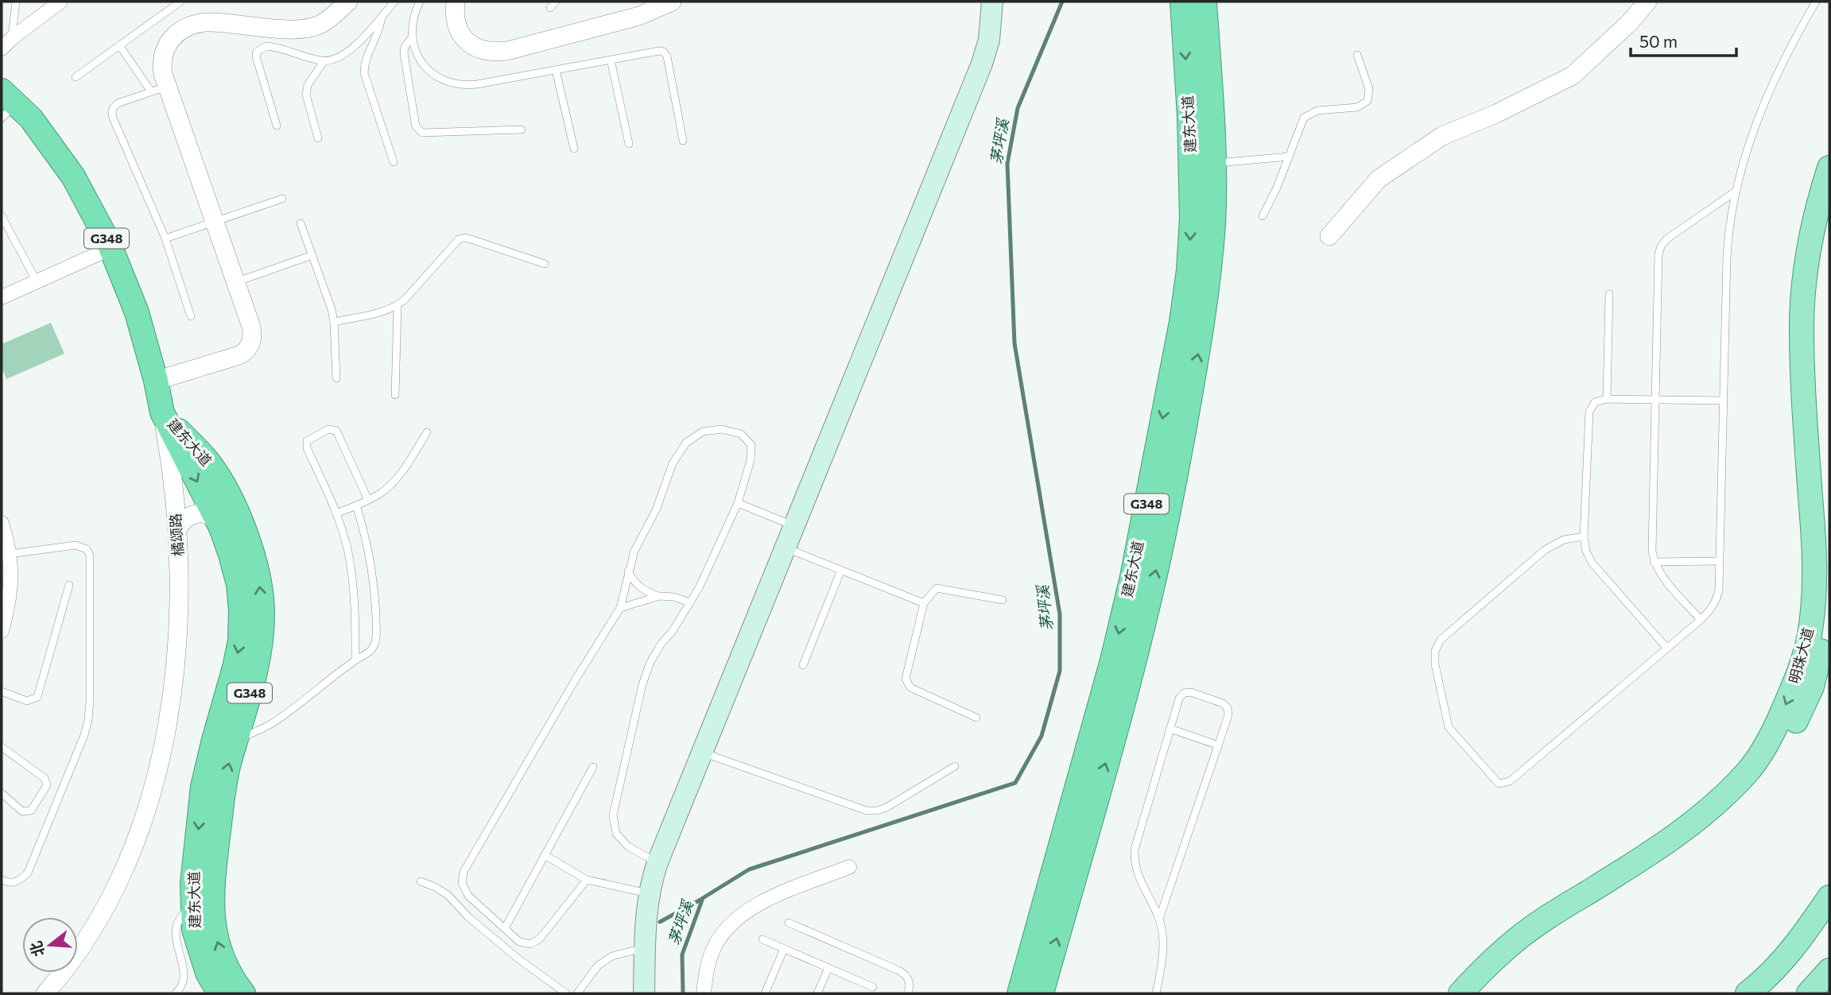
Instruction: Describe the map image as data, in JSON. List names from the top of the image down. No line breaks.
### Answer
{"streets":{"highway":["建东大道","G348","橘颂路"],"main road":["明珠大道"]},"crossings":[["建东大道","橘颂路"]],"water":["茅坪溪"],"scale_bar":"50 m","north":"left"}
